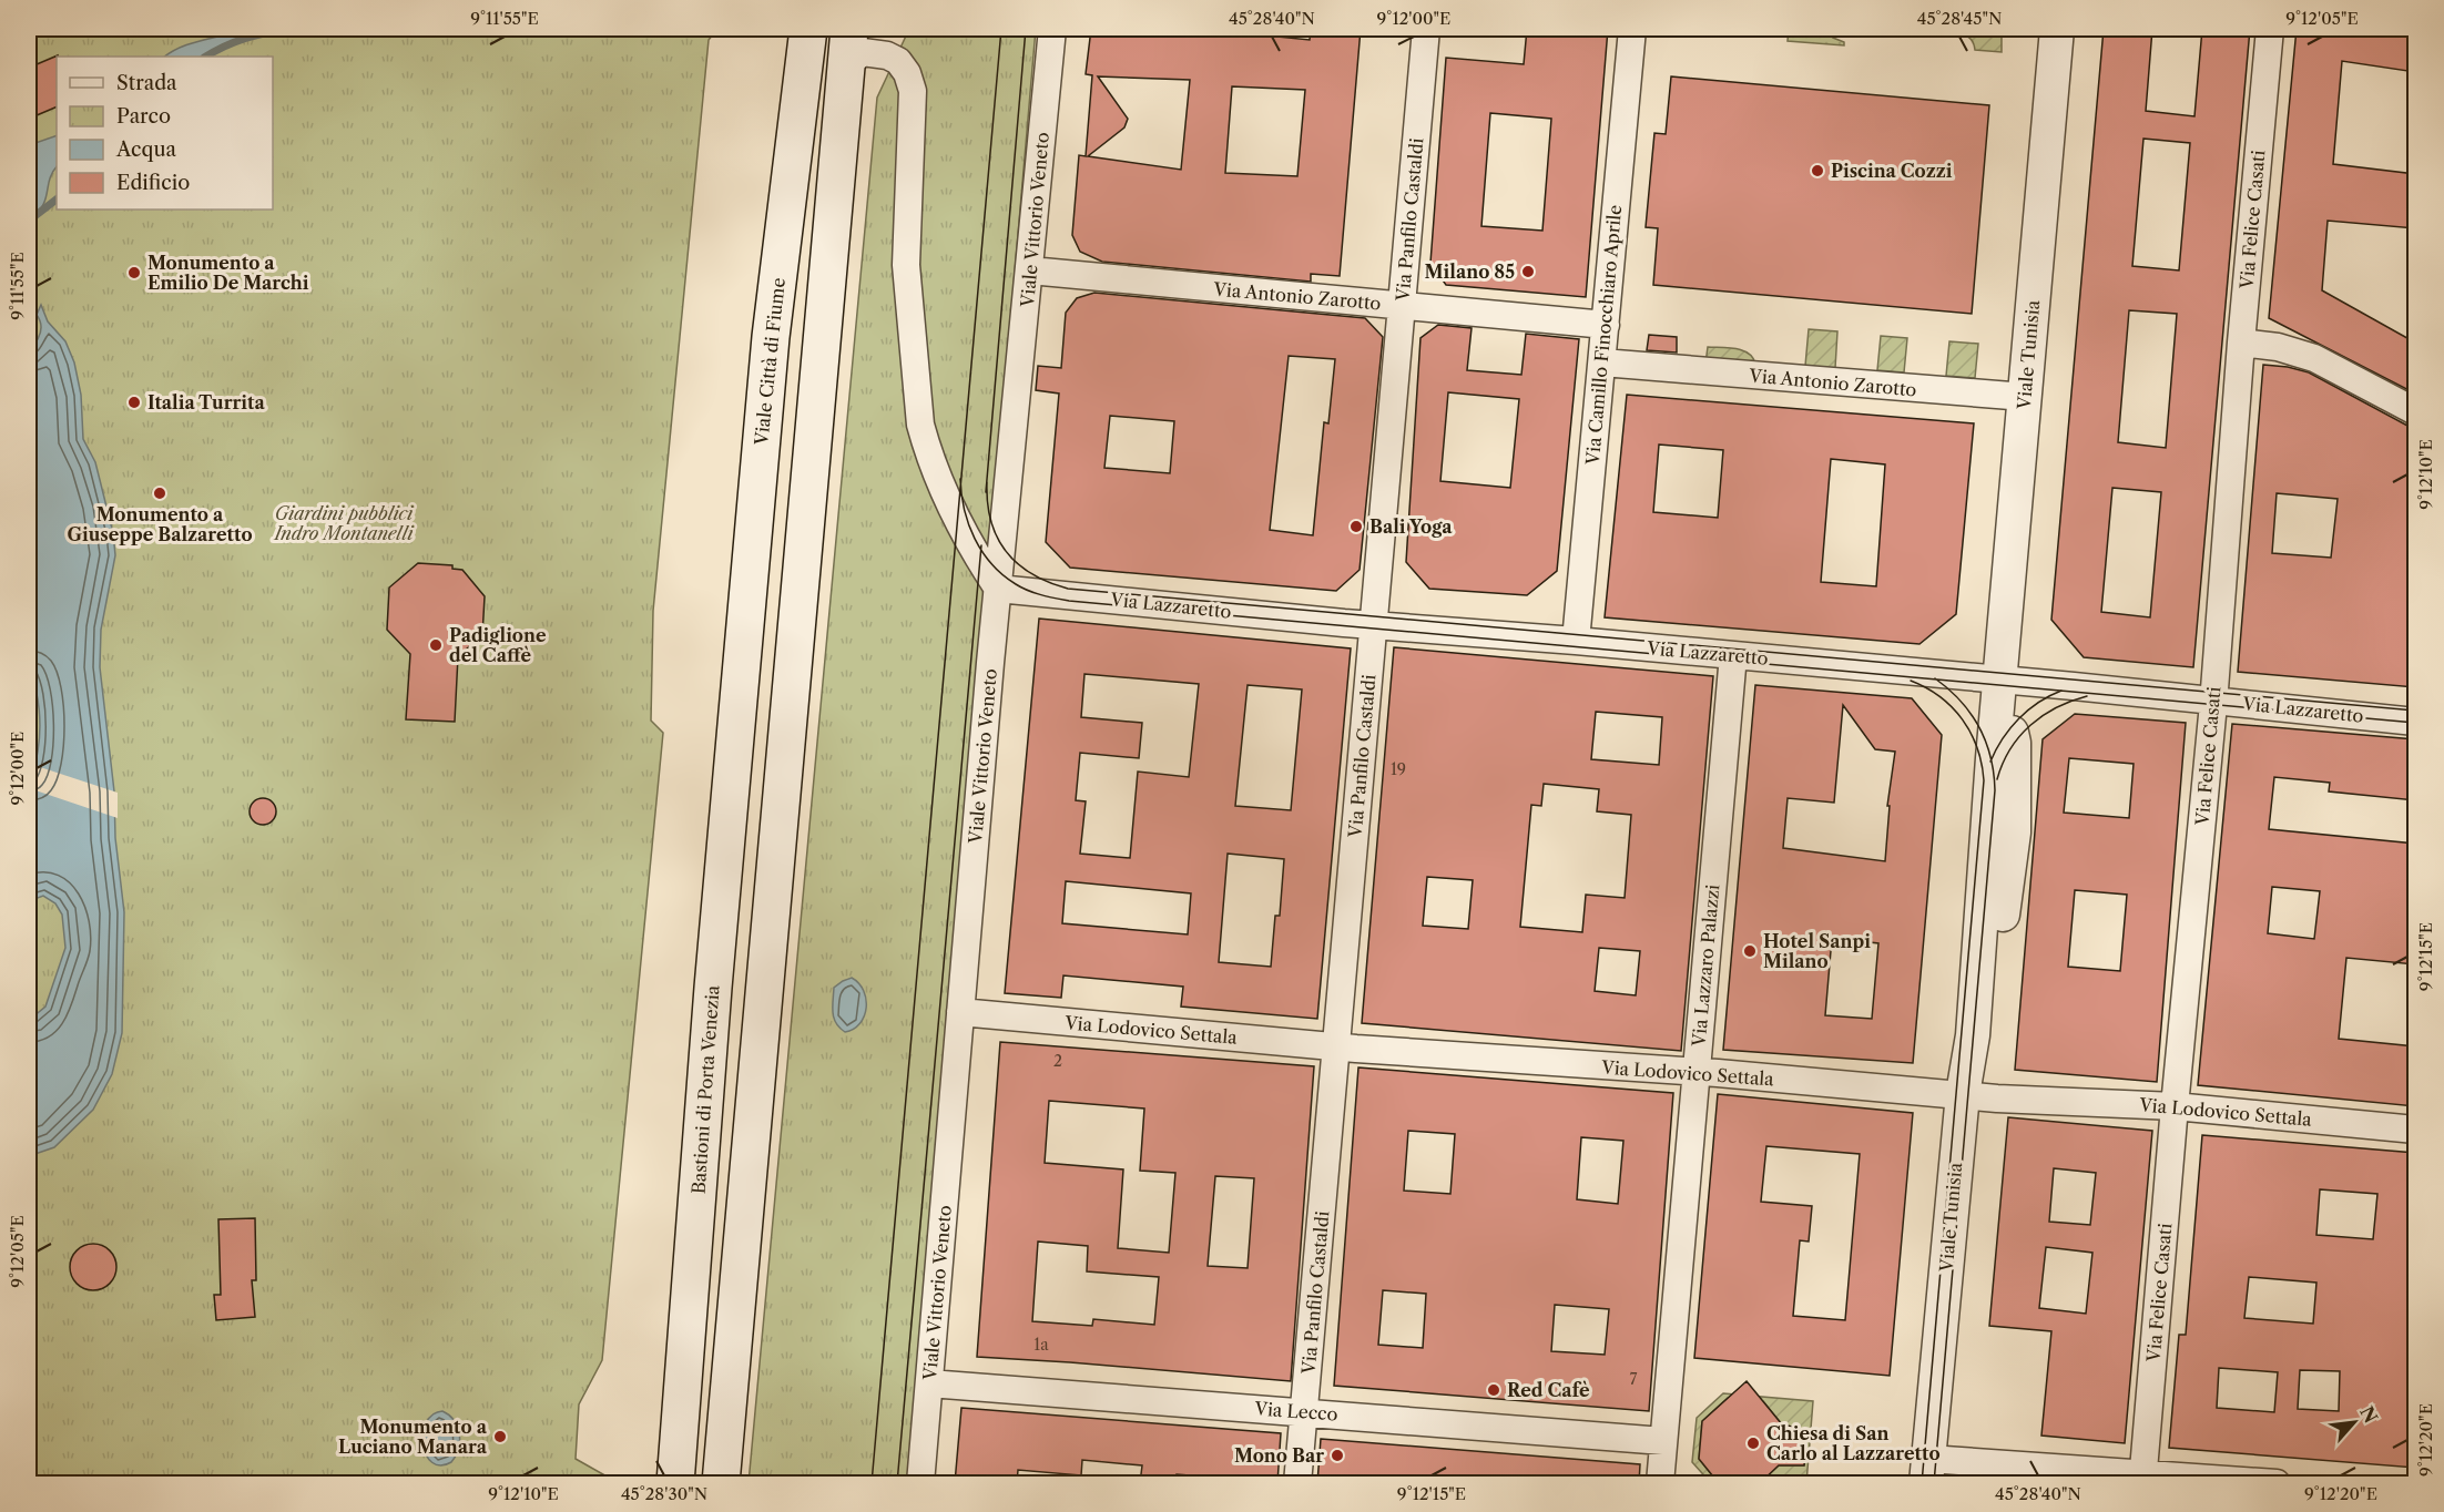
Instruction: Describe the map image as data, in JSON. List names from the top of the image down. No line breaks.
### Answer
{"streets":{"main road":["Viale Città di Fiume","Bastioni di Porta Venezia"],"street":["Viale Vittorio Veneto","Via Panfilo Castaldi","Via Felice Casati","Via Antonio Zarotto","Via Camillo Finocchiaro Aprile","Viale Tunisia","Via Lazzaretto","Via Lazzaro Palazzi","Via Lodovico Settala","Via Lecco"]},"crossings":[["Viale Vittorio Veneto","Via Antonio Zarotto"],["Viale Vittorio Veneto","Via Lazzaretto"],["Viale Vittorio Veneto","Via Lodovico Settala"],["Viale Vittorio Veneto","Via Lecco"],["Via Panfilo Castaldi","Via Antonio Zarotto"],["Via Panfilo Castaldi","Via Lazzaretto"],["Via Panfilo Castaldi","Via Lodovico Settala"],["Via Panfilo Castaldi","Via Lecco"],["Via Felice Casati","Via Lazzaretto"],["Via Felice Casati","Via Lodovico Settala"],["Via Antonio Zarotto","Via Camillo Finocchiaro Aprile"],["Via Antonio Zarotto","Viale Tunisia"],["Via Camillo Finocchiaro Aprile","Via Lazzaretto"],["Viale Tunisia","Via Lazzaretto"],["Viale Tunisia","Via Lodovico Settala"],["Viale Città di Fiume","Bastioni di Porta Venezia"],["Via Lazzaretto","Via Lazzaro Palazzi"],["Via Lazzaro Palazzi","Via Lodovico Settala"],["Via Lazzaro Palazzi","Via Lecco"]],"parks":["Giardini pubblici Indro Montanelli"],"places":["Piscina Cozzi","Milano 85","Monumento a Emilio De Marchi","Italia Turrita","Monumento a Giuseppe Balzaretto","Bali Yoga","Padiglione del Caffè","Hotel Sanpi Milano","Red Cafè","Monumento a Luciano Manara","Chiesa di San Carlo al Lazzaretto","Mono Bar"],"house_numbers":["19","2","1a","7"],"legend":["Strada","Parco","Acqua","Edificio"],"north":"top right","coordinates":["9°11'55\"E","45°28'40\"N","9°12'00\"E","45°28'45\"N","9°12'05\"E","9°12'10\"E","9°12'15\"E","9°12'20\"E","45°28'30\"N"]}
